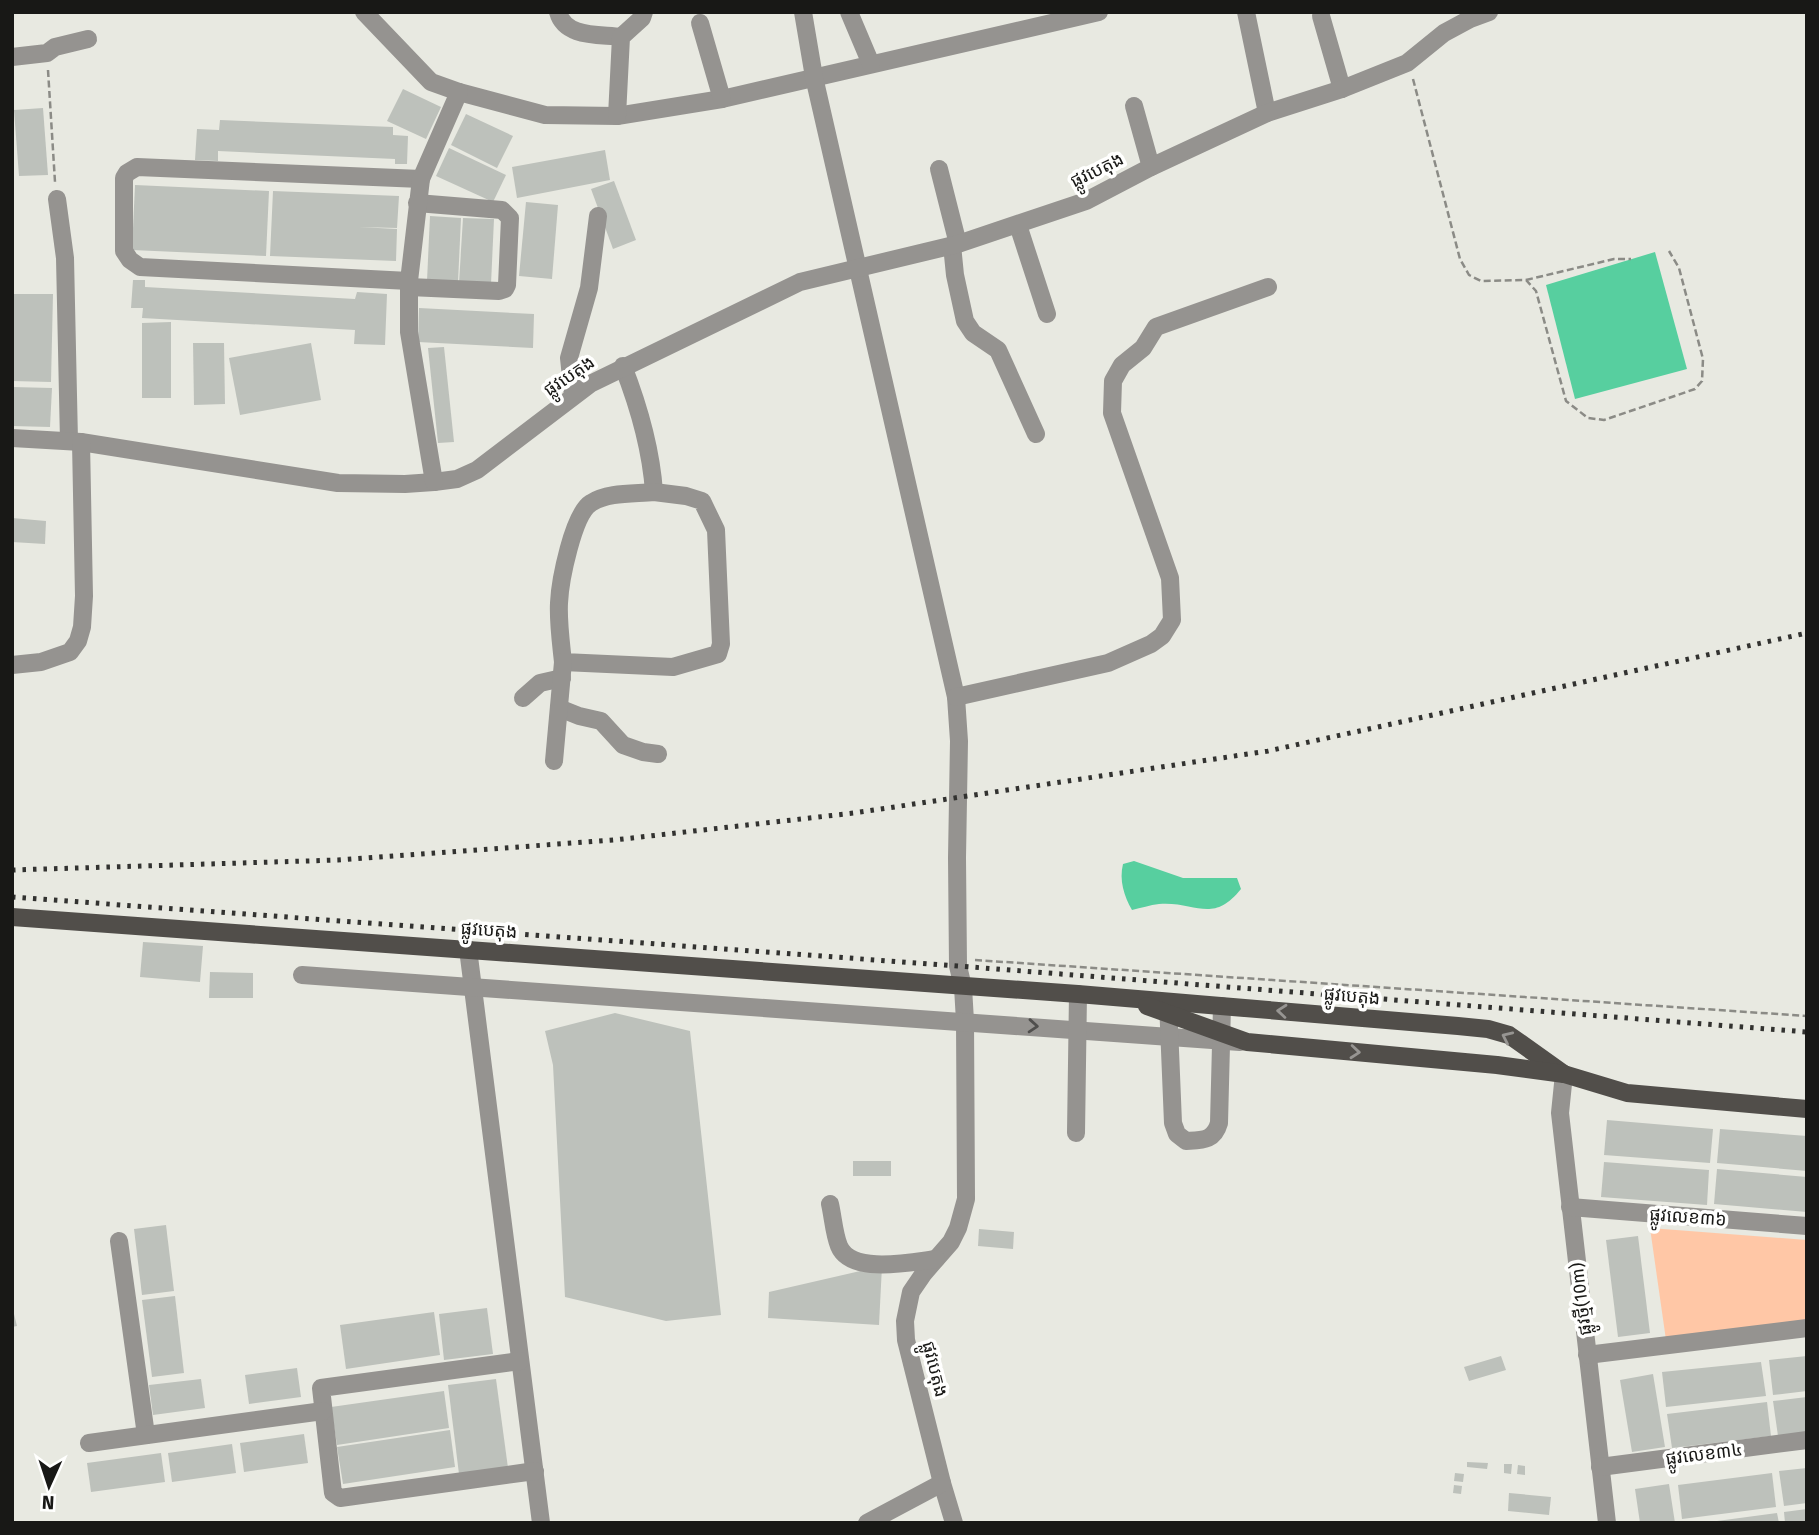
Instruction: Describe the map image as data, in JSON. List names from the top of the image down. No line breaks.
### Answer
{"streets":{"main road":["ផ្លូវបេតុង"],"street":["ផ្លូវលេខ៣៦","ផ្លូវថ្មី(10m)","ផ្លូវលេខ៣៤"]},"crossings":[["ផ្លូវបេតុង","ផ្លូវថ្មី(10m)"],["ផ្លូវលេខ៣៦","ផ្លូវថ្មី(10m)"],["ផ្លូវថ្មី(10m)","ផ្លូវលេខ៣៤"]],"north":"bottom"}
